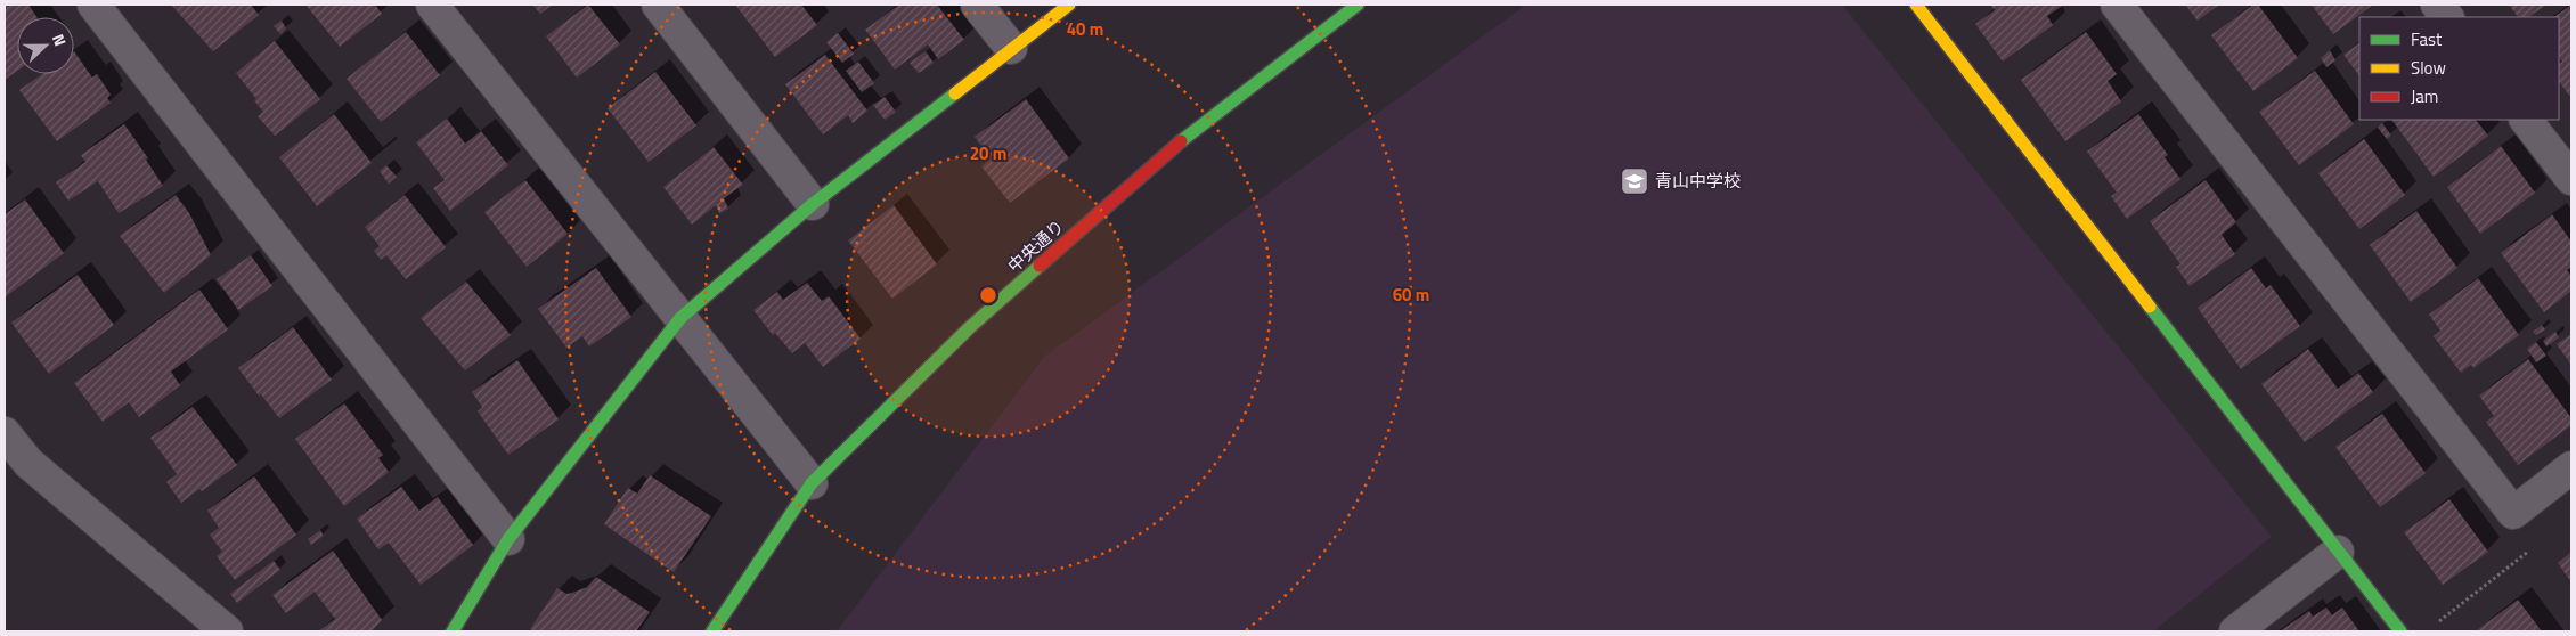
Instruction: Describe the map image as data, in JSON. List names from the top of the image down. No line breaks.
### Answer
{"streets":{"street":["中央通り"]},"places":{"school or university":["青山中学校"]},"legend":["Fast","Slow","Jam"],"north":"right","rings":["40 m","20 m","60 m"]}
